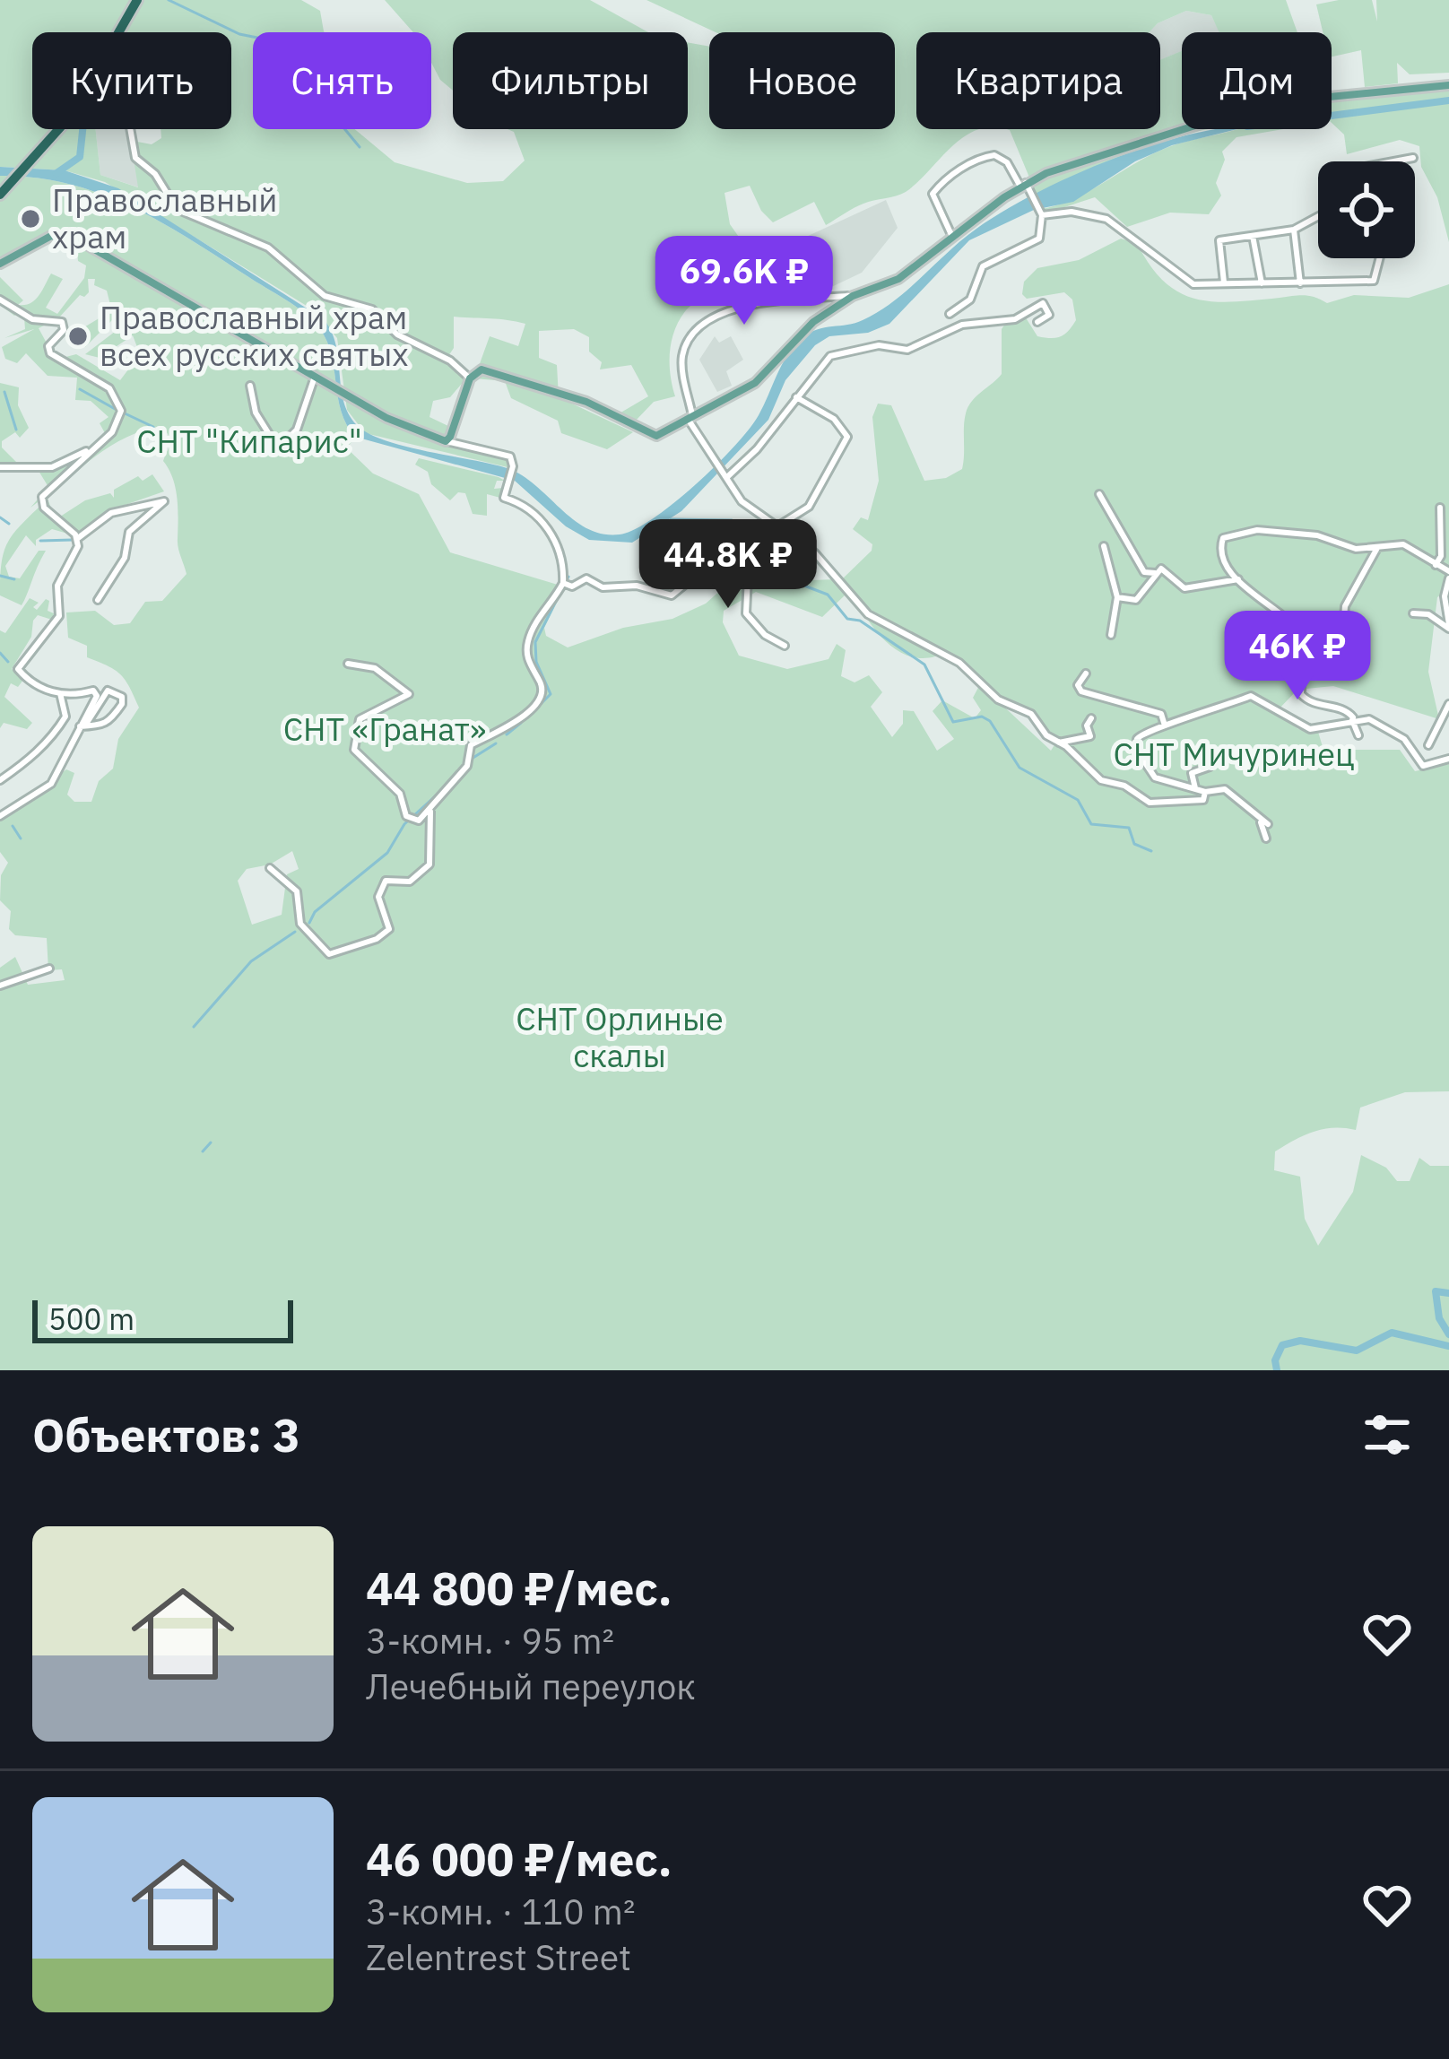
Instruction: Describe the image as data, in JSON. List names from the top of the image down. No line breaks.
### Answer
{"parks":["СНТ \"Кипарис\"","СНТ «Гранат»","СНТ Мичуринец","СНТ Орлиные скалы"],"places":["Православный храм","Православный храм всех русских святых"],"scale_bar":"500 m","page":{"chip":["Купить","Снять","Фильтры","Новое","Квартира","Дом"],"price":["69.6K ₽","44.8K ₽","46K ₽"],"scale":"500 m","heading":"Объектов: 3","list":[{"name":"44 800 ₽/мес.","note":"3-комн. · 95 m² · Лечебный переулок"},{"name":"46 000 ₽/мес.","note":"3-комн. · 110 m² · Zelentrest Street"}]}}
